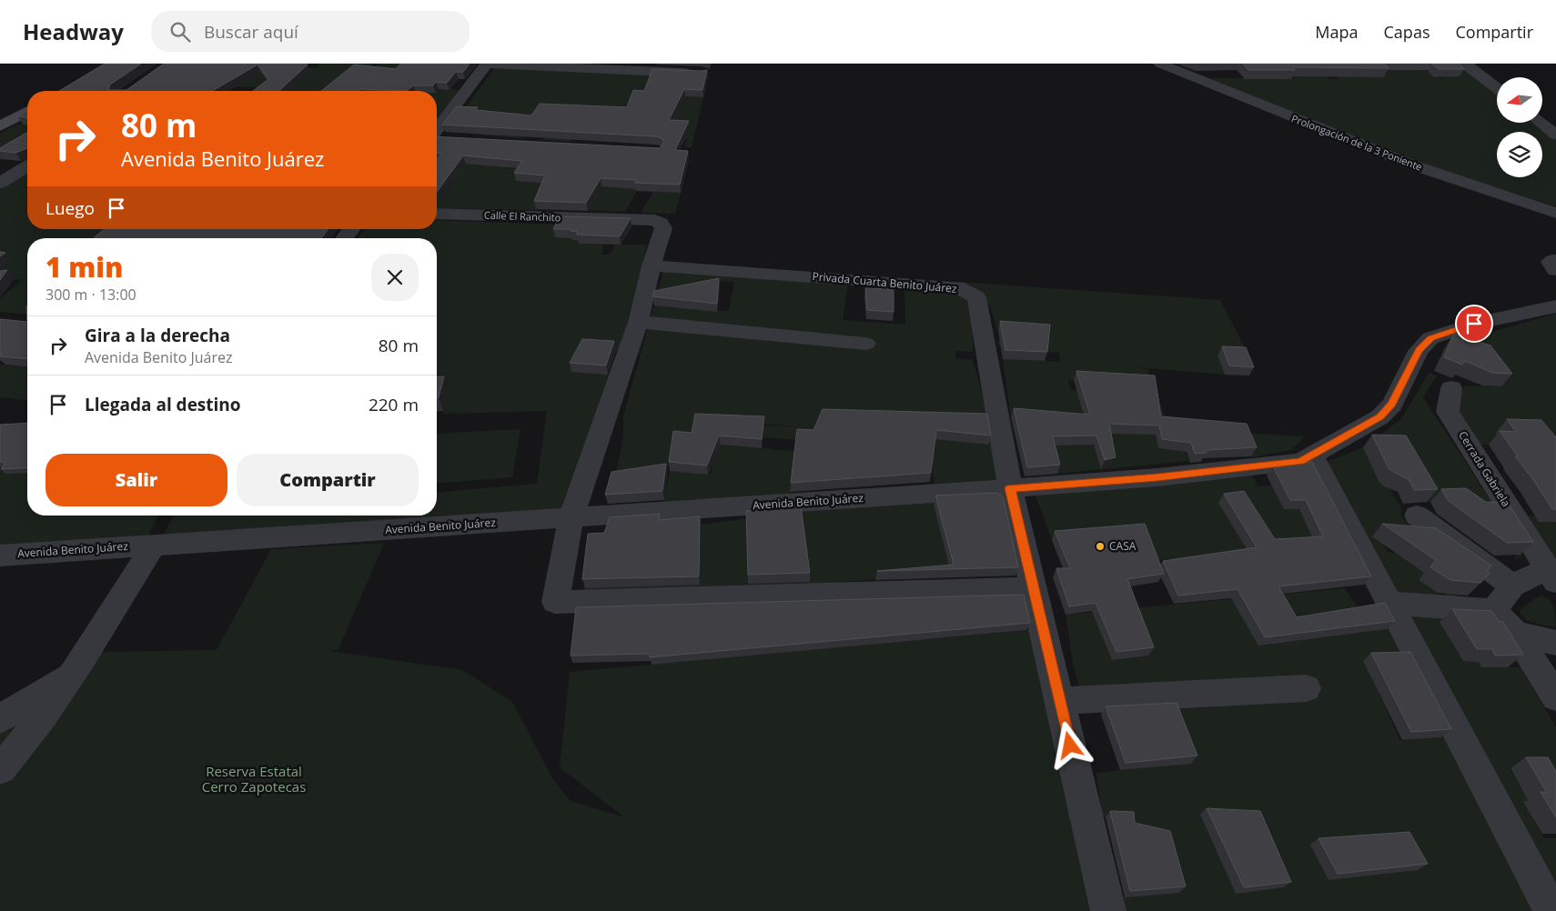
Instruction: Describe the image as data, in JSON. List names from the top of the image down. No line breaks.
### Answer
{"streets":{"street":["Prolongación de la 3 Poniente","Calle El Ranchito","Privada Cuarta Benito Juárez","Cerrada Gabriela","Avenida Benito Juárez"]},"crossings":[["Calle El Ranchito","Privada Cuarta Benito Juárez"],["Privada Cuarta Benito Juárez","Avenida Benito Juárez"]],"parks":["Reserva Estatal Cerro Zapotecas"],"places":["CASA"],"north":"left","page":{"header":"Headway","search":"Buscar aquí","nav":["Mapa","Capas","Compartir"],"turn":["80 m","Avenida Benito Juárez"],"then":"Luego","heading":["1 min","300 m · 13:00"],"list":[{"name":"Gira a la derecha","note":"Avenida Benito Juárez","value":"80 m"},{"name":"Llegada al destino","value":"220 m"}],"buttons":["Salir","Compartir"]}}
